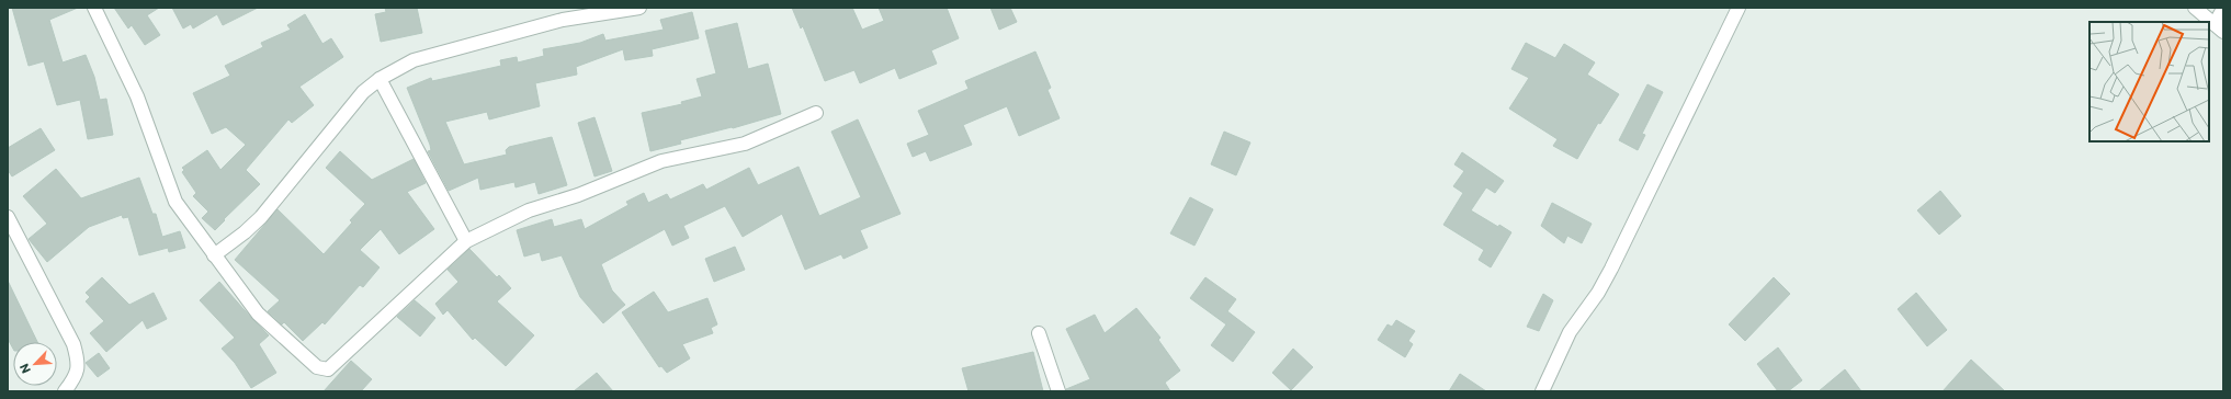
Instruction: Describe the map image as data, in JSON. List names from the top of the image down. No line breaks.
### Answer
{"north":"bottom left"}
